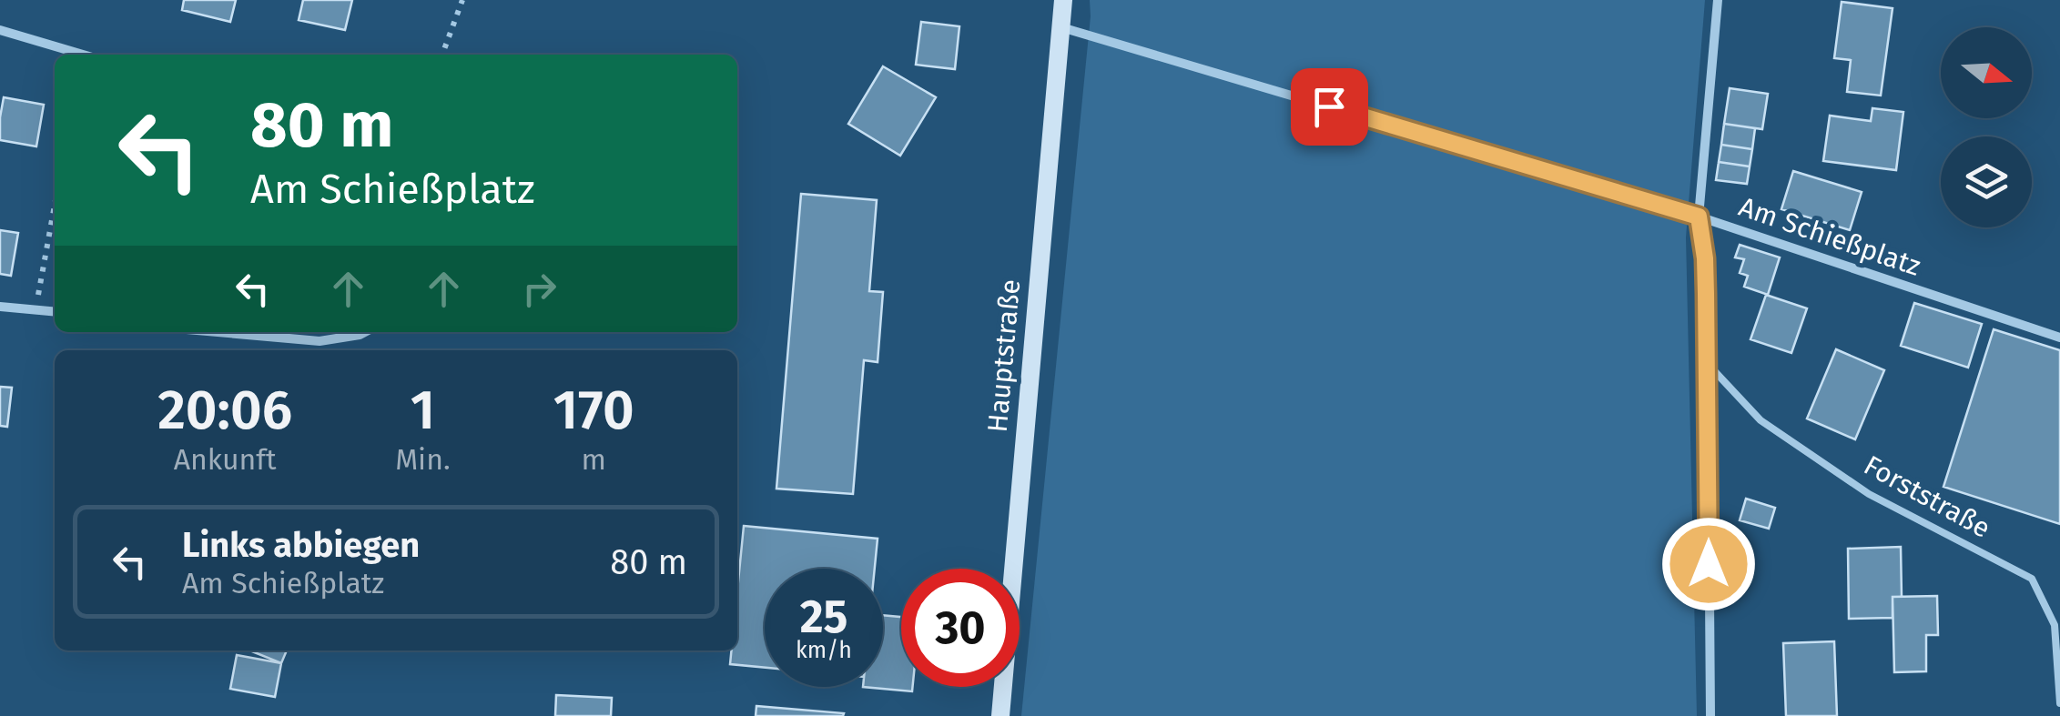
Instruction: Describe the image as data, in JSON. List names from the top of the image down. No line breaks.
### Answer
{"streets":{"main road":["Hauptstraße"],"street":["Am Schießplatz"],"lane":["Forststraße"]},"crossings":[["Am Schießplatz","Hauptstraße"]],"north":"right","page":{"turn":["80 m","Am Schießplatz"],"eta":["20:06","Ankunft","1","Min.","170","m"],"list":[{"name":"Links abbiegen","note":"Am Schießplatz","value":"80 m"}],"speed":"25 km/h","limit":"30"}}
